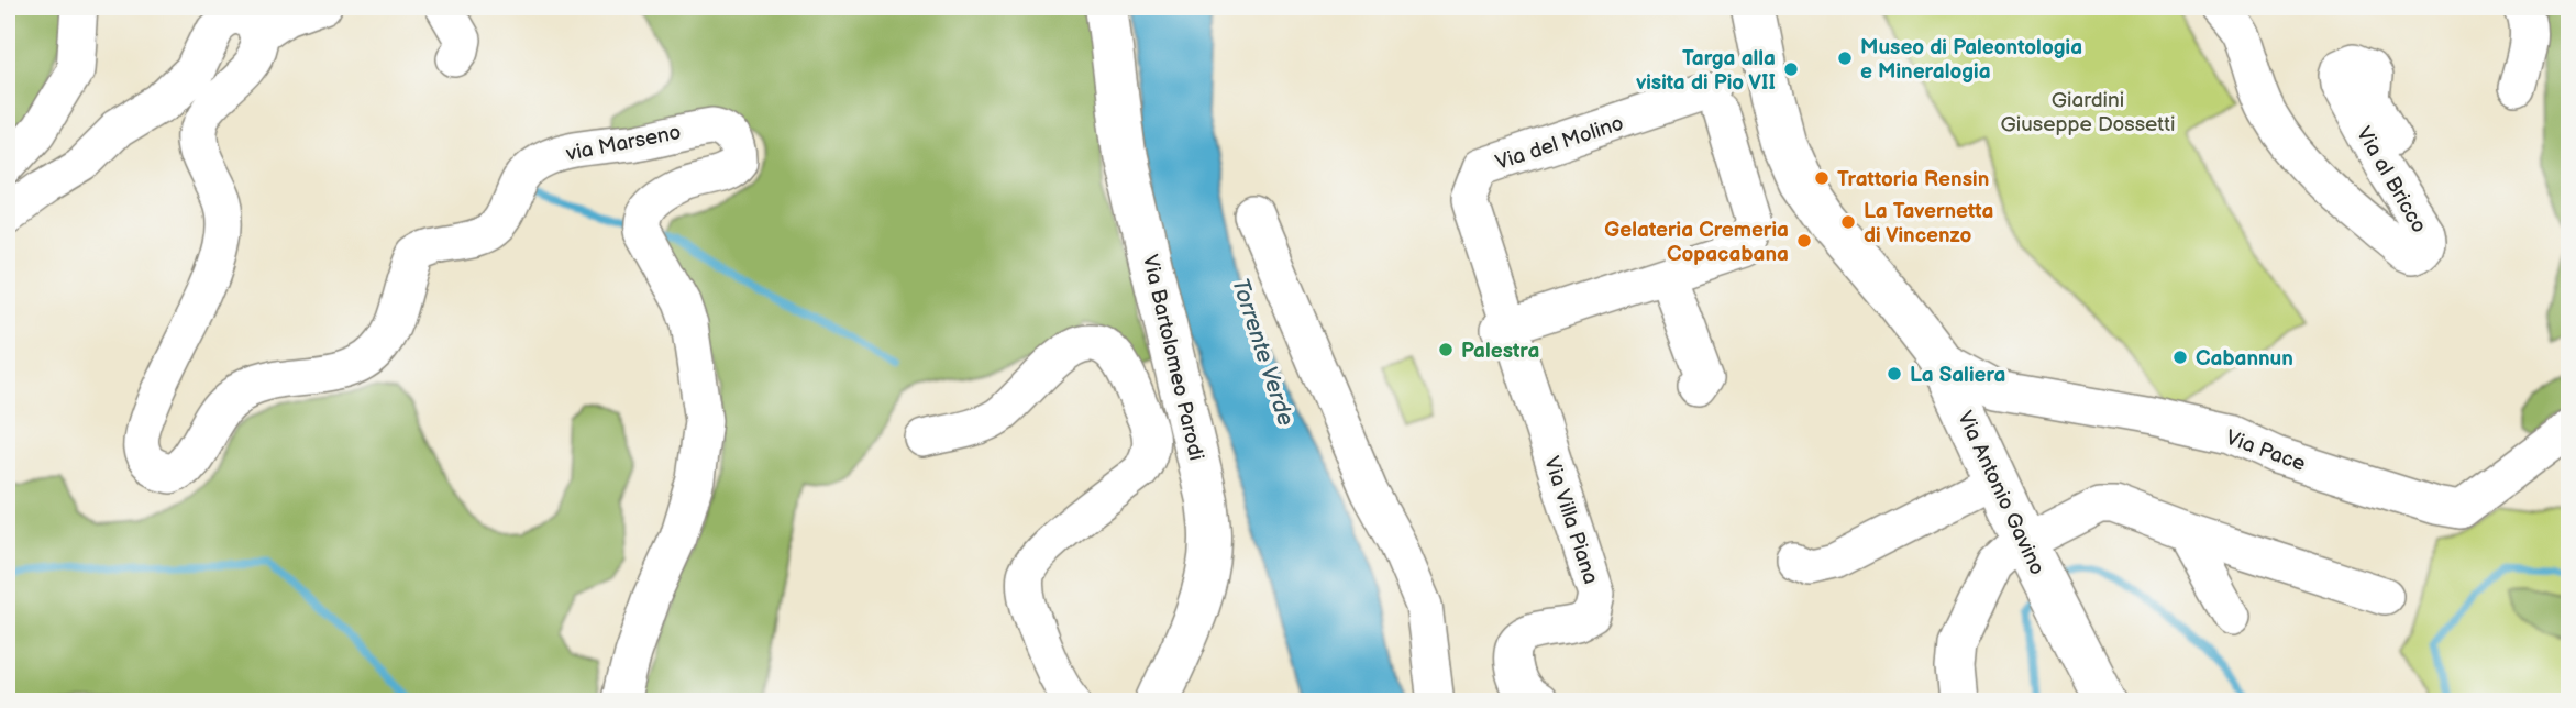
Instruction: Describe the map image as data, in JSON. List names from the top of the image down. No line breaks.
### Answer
{"streets":{"main road":["Via Bartolomeo Parodi","Via Antonio Gavino"],"street":["via Marseno","Via del Molino","Via al Bricco","Via Pace","Via Villa Piana"]},"crossings":[["Via del Molino","Via Villa Piana"],["Via Pace","Via Antonio Gavino"]],"water":["Torrente Verde"],"parks":["Giardini Giuseppe Dossetti"],"places":["Museo di Paleontologia e Mineralogia","Targa alla visita di Pio VII","Trattoria Rensin","La Tavernetta di Vincenzo","Gelateria Cremeria Copacabana","Palestra","Cabannun","La Saliera"]}
